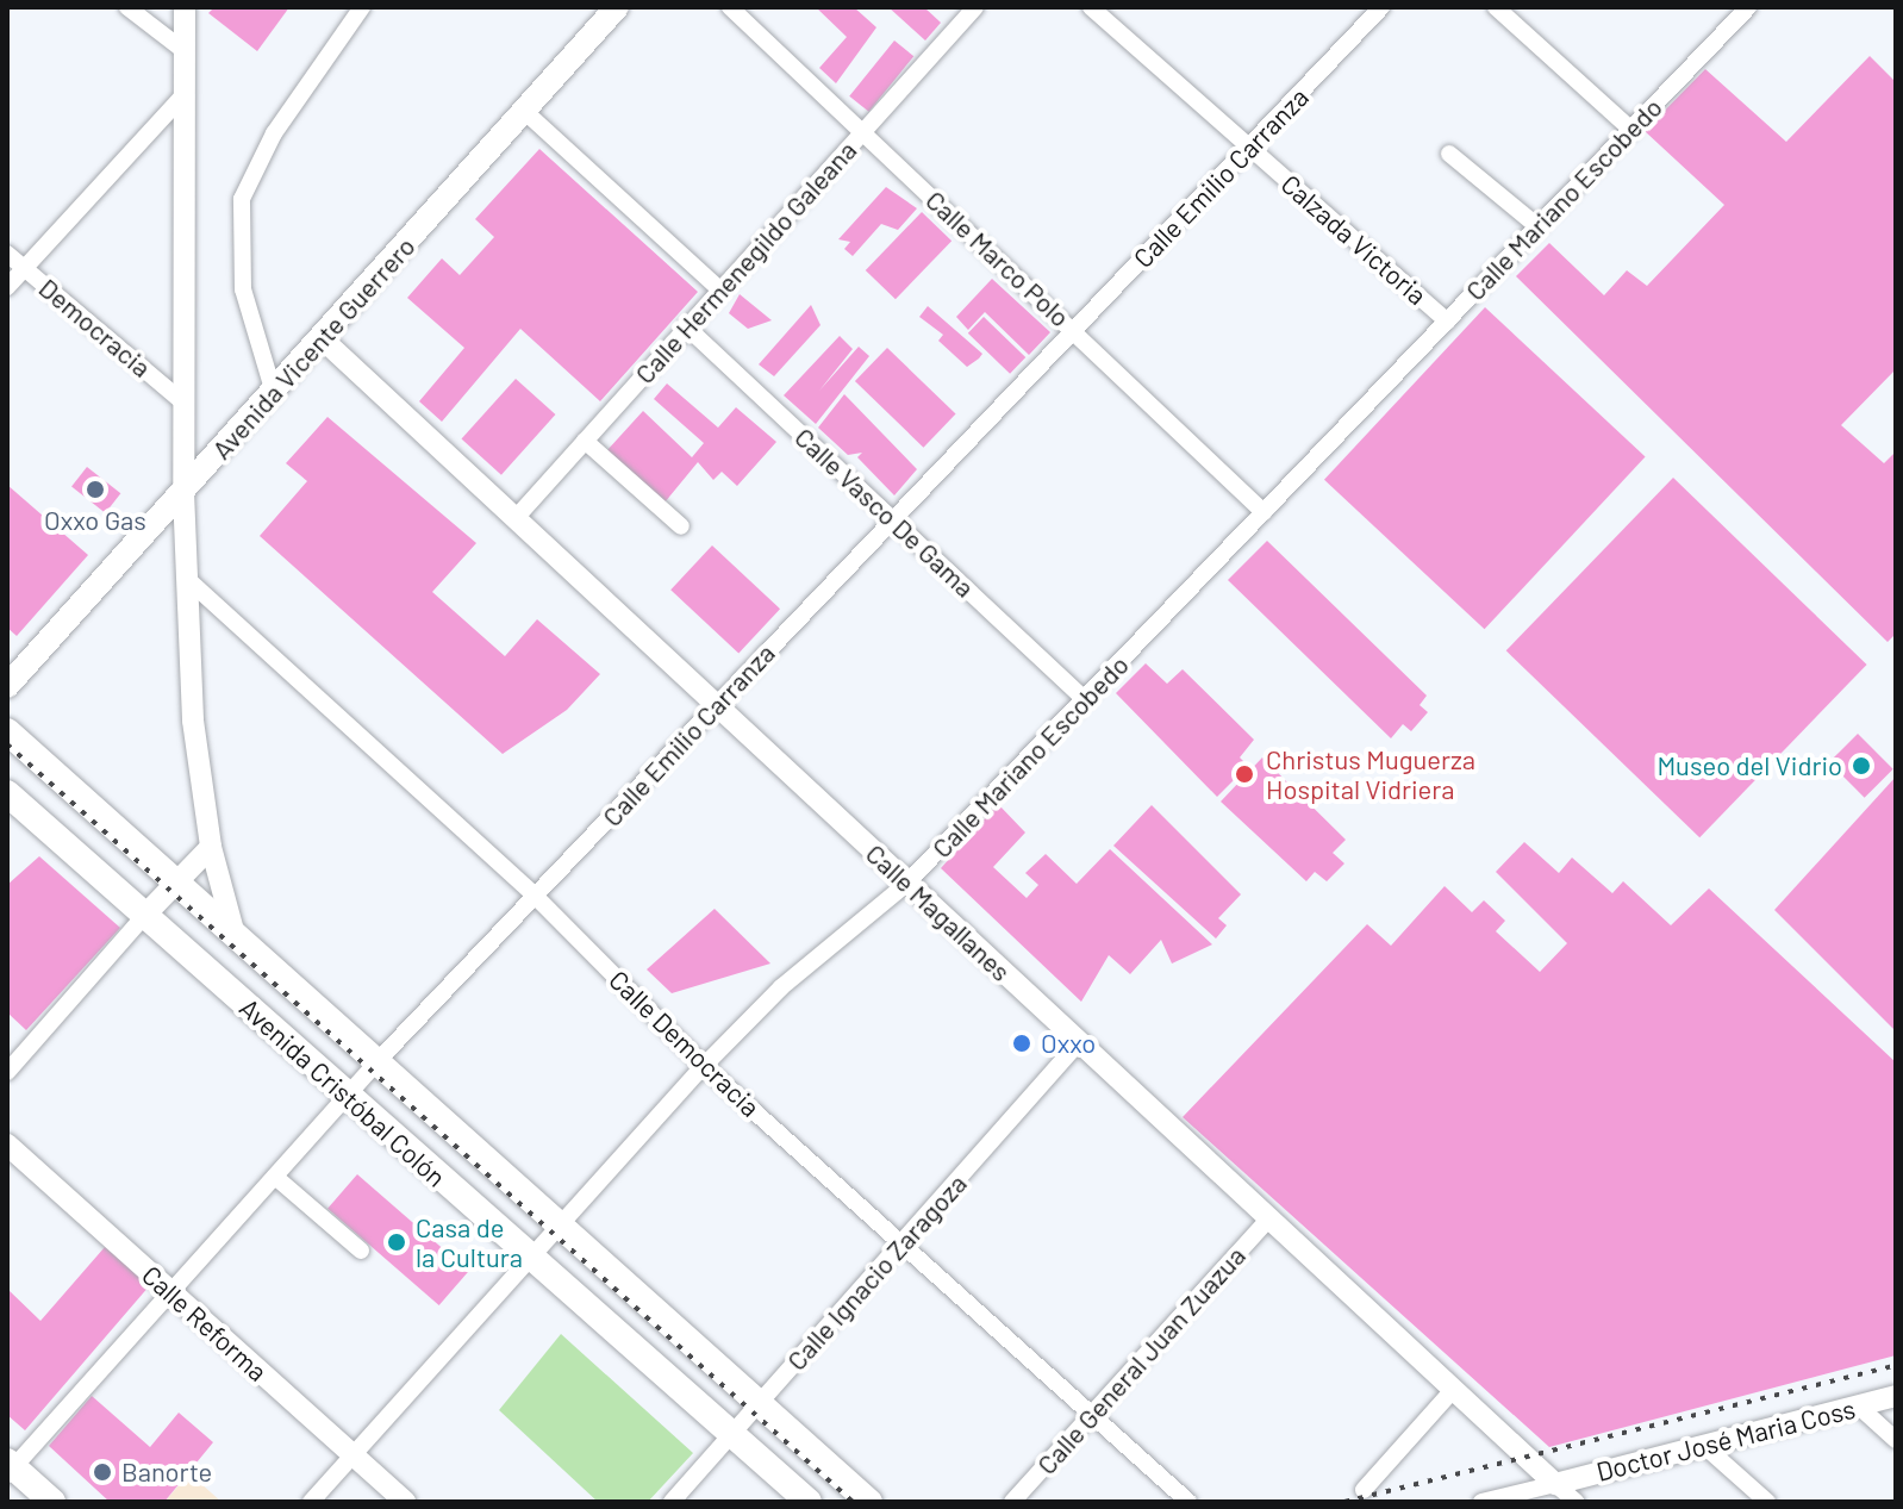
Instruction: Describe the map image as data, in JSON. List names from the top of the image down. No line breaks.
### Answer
{"streets":{"main road":["Avenida Vicente Guerrero","Avenida Cristóbal Colón"],"street":["Calle Emilio Carranza","Calle Mariano Escobedo","Calzada Victoria","Calle Marco Polo","Calle Hermenegildo Galeana","Democracia","Calle Vasco De Gama","Calle Magallanes","Calle Democracia","Calle Ignacio Zaragoza","Calle Reforma","Calle General Juan Zuazua","Doctor José Maria Coss"]},"crossings":[["Calle Emilio Carranza","Calzada Victoria"],["Calle Emilio Carranza","Calle Marco Polo"],["Calle Emilio Carranza","Calle Vasco De Gama"],["Calle Emilio Carranza","Calle Magallanes"],["Calle Emilio Carranza","Calle Democracia"],["Calle Emilio Carranza","Avenida Cristóbal Colón"],["Calle Emilio Carranza","Calle Reforma"],["Calle Mariano Escobedo","Calzada Victoria"],["Calle Mariano Escobedo","Calle Marco Polo"],["Calle Mariano Escobedo","Calle Vasco De Gama"],["Calle Mariano Escobedo","Calle Magallanes"],["Calle Mariano Escobedo","Calle Democracia"],["Calle Mariano Escobedo","Avenida Cristóbal Colón"],["Calle Mariano Escobedo","Calle Reforma"],["Calle Marco Polo","Calle Hermenegildo Galeana"],["Calle Hermenegildo Galeana","Calle Vasco De Gama"],["Calle Hermenegildo Galeana","Calle Magallanes"],["Avenida Vicente Guerrero","Calle Magallanes"],["Calle Magallanes","Calle Ignacio Zaragoza"],["Calle Magallanes","Calle General Juan Zuazua"],["Calle Magallanes","Doctor José Maria Coss"],["Calle Democracia","Calle Ignacio Zaragoza"],["Calle Democracia","Calle General Juan Zuazua"],["Avenida Cristóbal Colón","Calle Ignacio Zaragoza"]],"places":["Oxxo Gas","Museo del Vidrio","Christus Muguerza Hospital Vidriera","Oxxo","Casa de la Cultura","Banorte"]}
